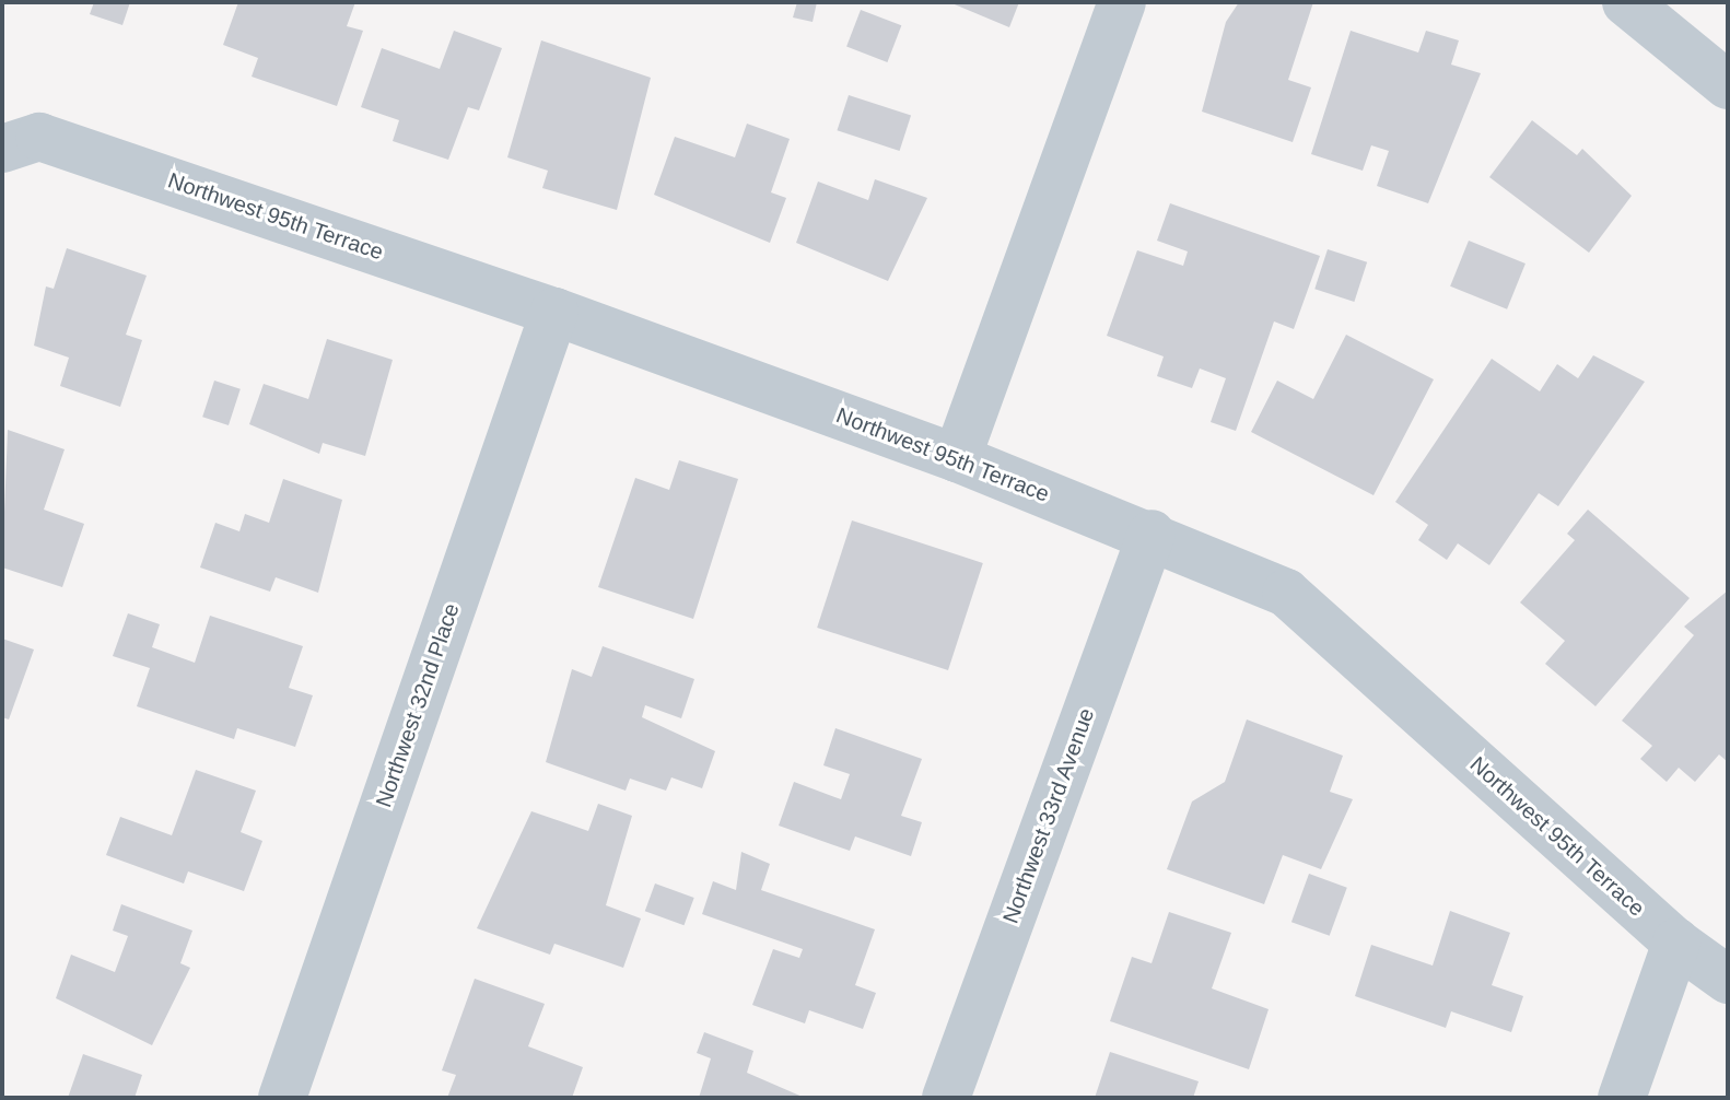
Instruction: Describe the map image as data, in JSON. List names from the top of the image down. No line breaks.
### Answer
{"streets":{"street":["Northwest 95th Terrace","Northwest 32nd Place","Northwest 33rd Avenue"]},"crossings":[["Northwest 95th Terrace","Northwest 32nd Place"],["Northwest 95th Terrace","Northwest 33rd Avenue"]]}
